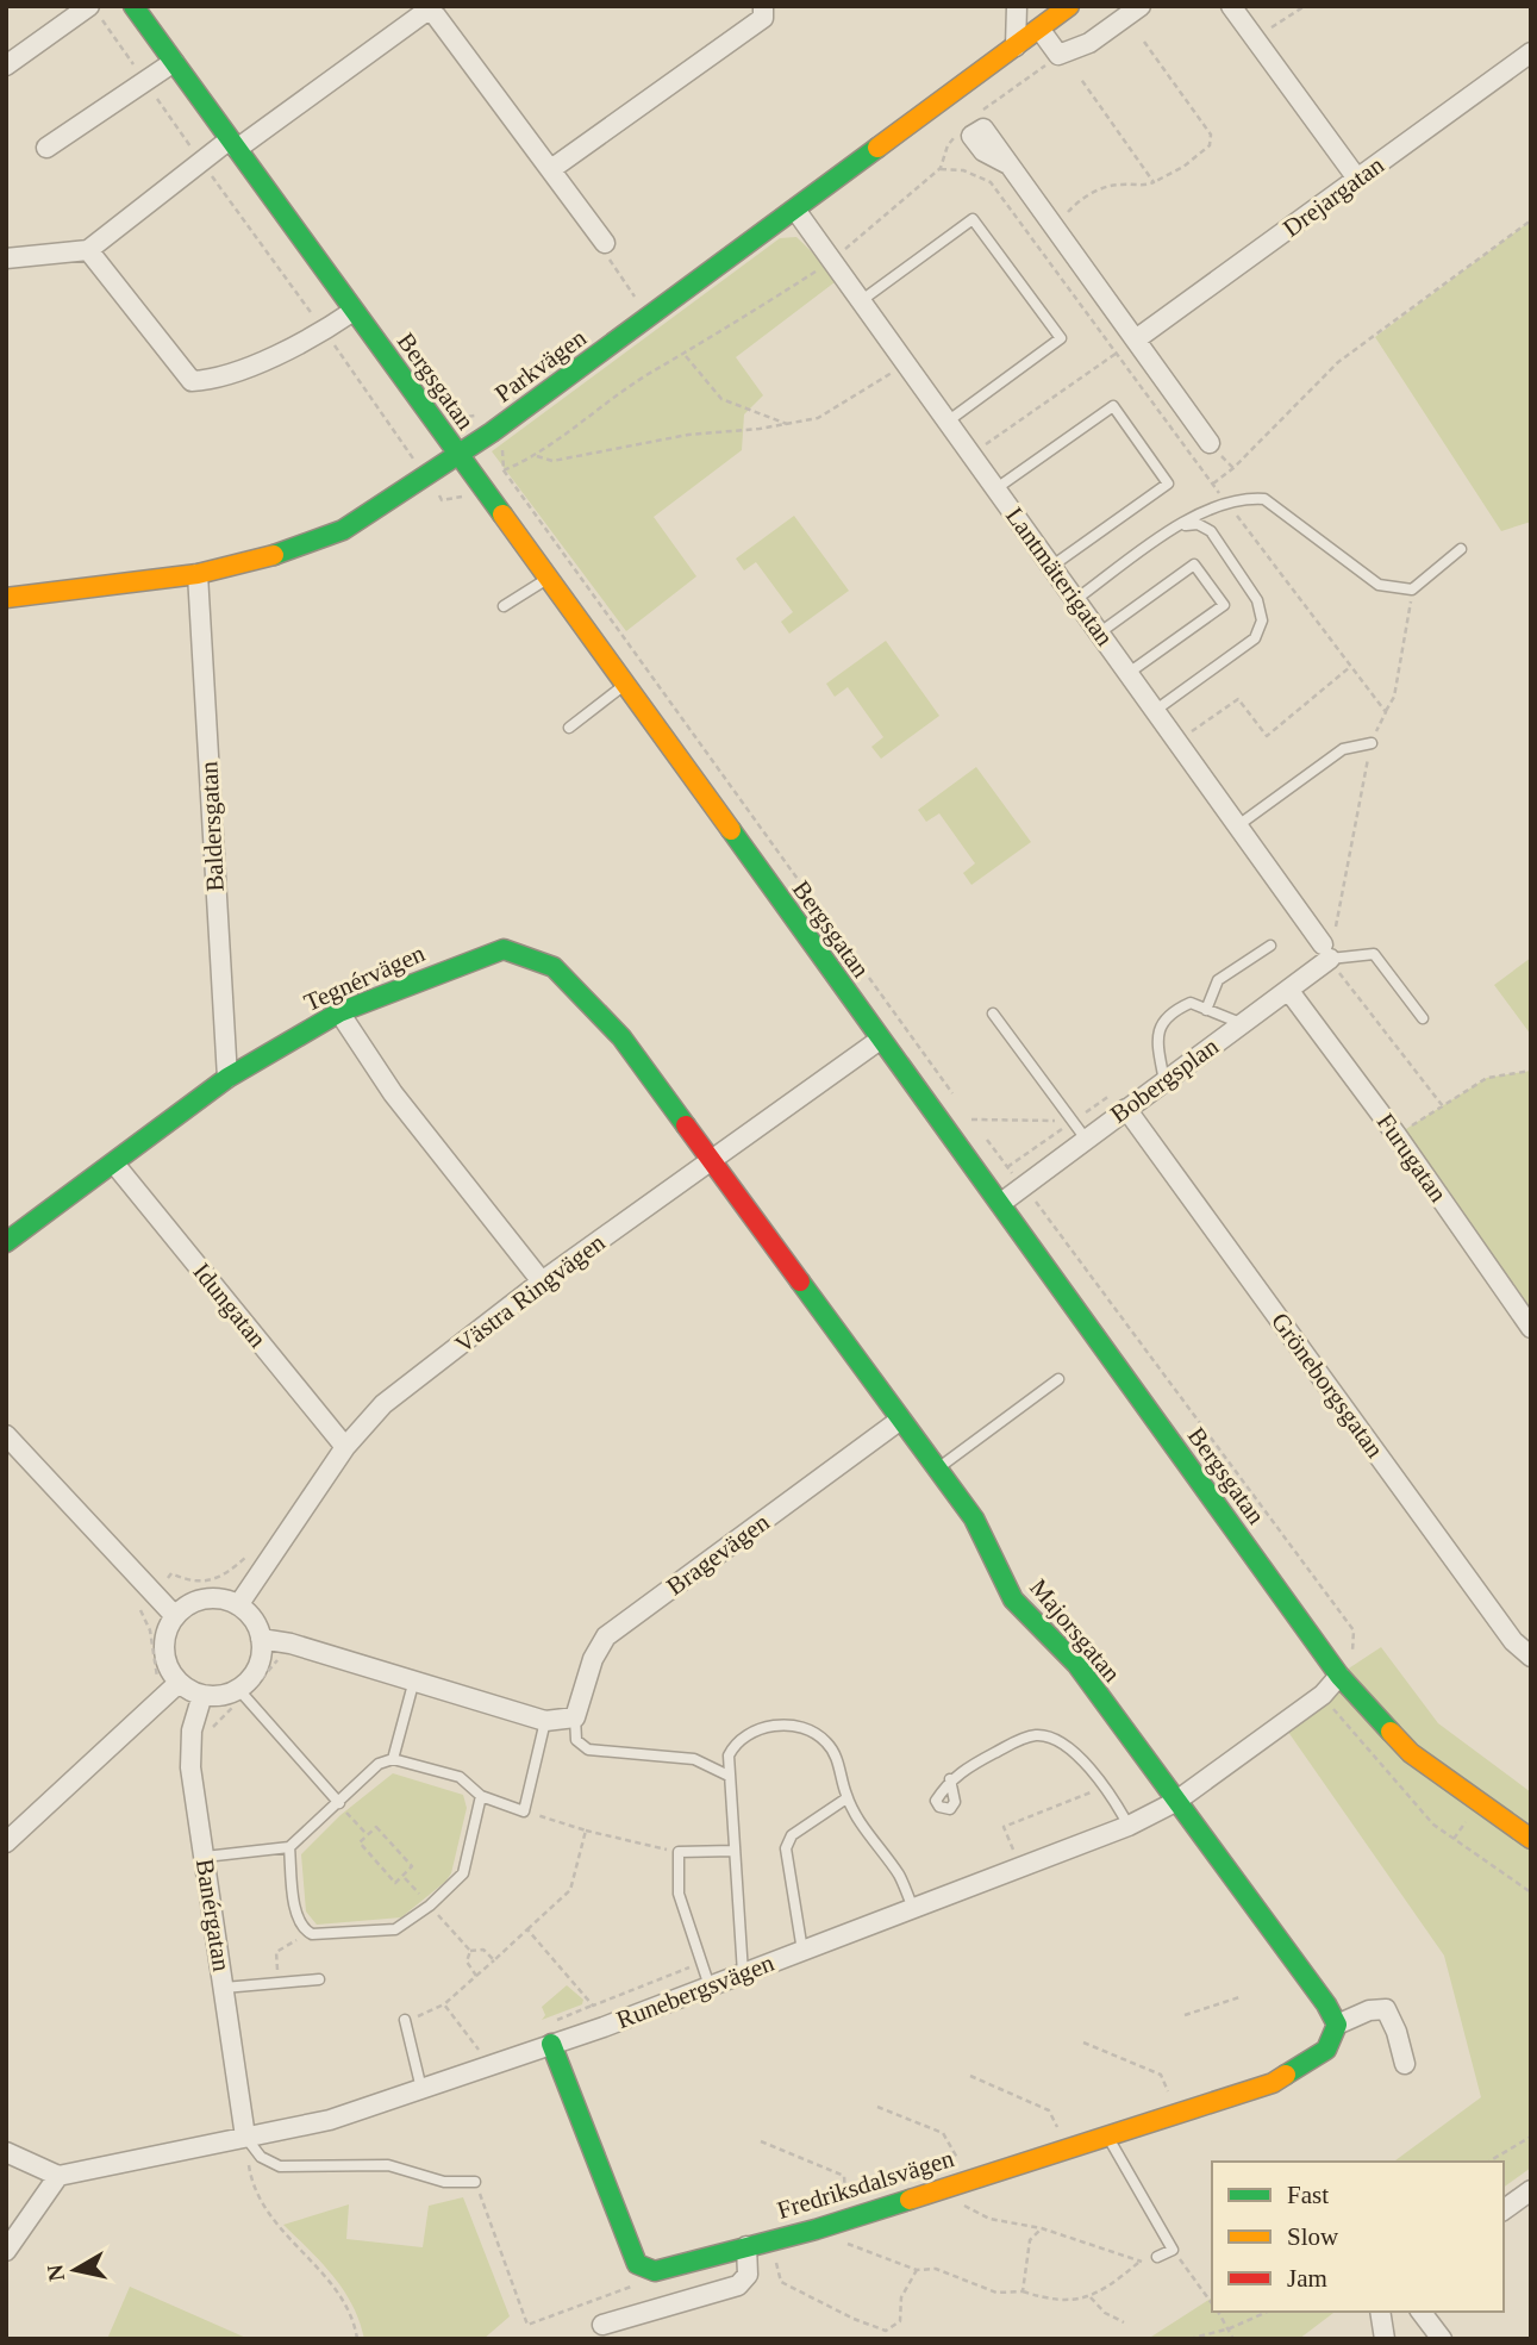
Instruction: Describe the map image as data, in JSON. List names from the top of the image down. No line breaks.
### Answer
{"streets":{"street":["Drejargatan","Parkvägen","Bergsgatan","Lantmäterigatan","Baldersgatan","Tegnérvägen","Bobergsplan","Furugatan","Västra Ringvägen","Idungatan","Gröneborgsgatan","Bragevägen","Majorsgatan","Banérgatan","Runebergsvägen","Fredriksdalsvägen"]},"crossings":[["Parkvägen","Bergsgatan"],["Parkvägen","Lantmäterigatan"],["Parkvägen","Baldersgatan"],["Bergsgatan","Bobergsplan"],["Bergsgatan","Västra Ringvägen"],["Bergsgatan","Runebergsvägen"],["Lantmäterigatan","Bobergsplan"],["Baldersgatan","Tegnérvägen"],["Tegnérvägen","Västra Ringvägen"],["Tegnérvägen","Idungatan"],["Tegnérvägen","Majorsgatan"],["Bobergsplan","Furugatan"],["Bobergsplan","Gröneborgsgatan"],["Västra Ringvägen","Idungatan"],["Västra Ringvägen","Majorsgatan"],["Västra Ringvägen","Banérgatan"],["Bragevägen","Majorsgatan"],["Majorsgatan","Runebergsvägen"],["Majorsgatan","Fredriksdalsvägen"],["Banérgatan","Runebergsvägen"]],"legend":["Fast","Slow","Jam"],"north":"left"}
